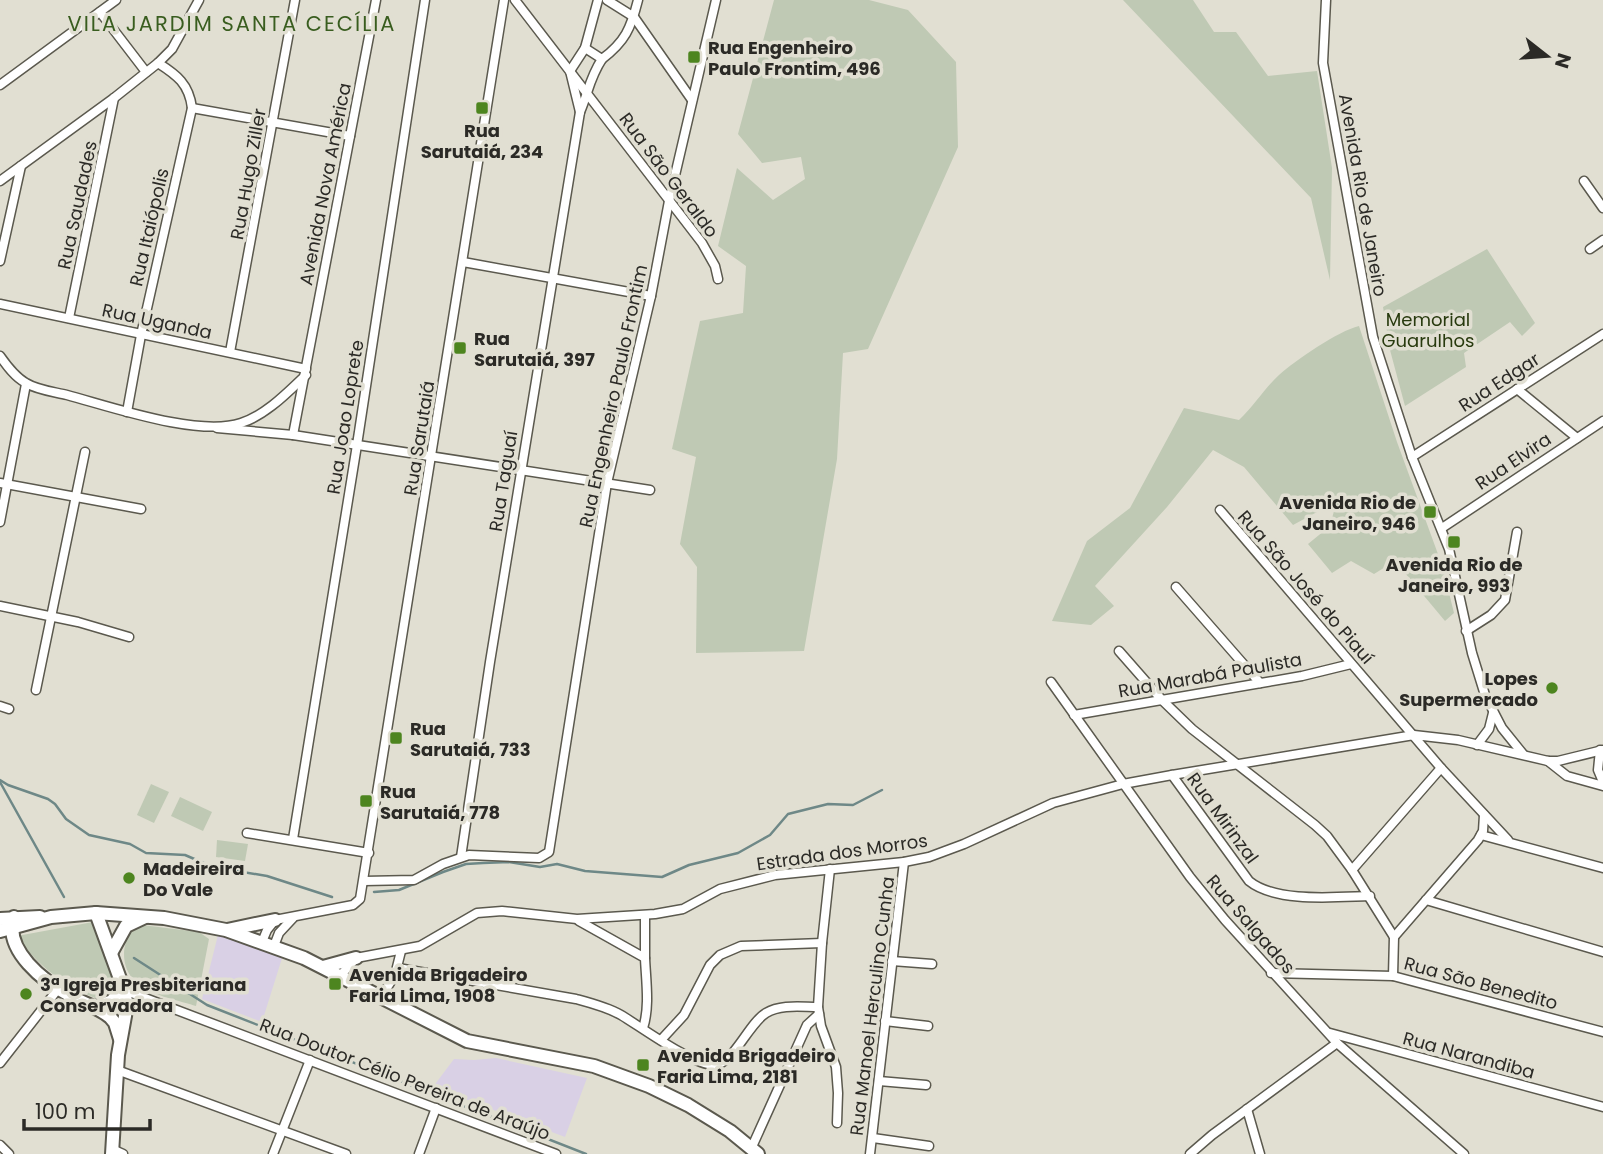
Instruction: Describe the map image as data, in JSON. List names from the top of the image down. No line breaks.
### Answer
{"streets":{"street":["Rua Hugo Ziller","Rua São Geraldo","Avenida Nova América","Avenida Rio de Janeiro","Rua Saudades","Rua Itaiópolis","Rua Uganda","Rua Edgar","Rua Engenheiro Paulo Frontim","Rua Joao Loprete","Rua Sarutaiá","Rua Elvira","Rua Taguaí","Rua São José do Piauí","Rua Marabá Paulista","Rua Mirinzal","Estrada dos Morros","Rua Salgados","Rua São Benedito","Rua Manoel Herculino Cunha","Rua Narandiba","Rua Doutor Célio Pereira de Araújo"]},"crossings":[["Rua Hugo Ziller","Rua Uganda"],["Rua São Geraldo","Rua Engenheiro Paulo Frontim"],["Rua São Geraldo","Rua Taguaí"],["Avenida Nova América","Rua Uganda"],["Avenida Rio de Janeiro","Rua Edgar"],["Avenida Rio de Janeiro","Rua Elvira"],["Avenida Rio de Janeiro","Estrada dos Morros"],["Rua Saudades","Rua Uganda"],["Rua Itaiópolis","Rua Uganda"],["Rua Engenheiro Paulo Frontim","Rua Taguaí"],["Rua São José do Piauí","Rua Marabá Paulista"],["Rua São José do Piauí","Estrada dos Morros"],["Rua Marabá Paulista","Rua Salgados"],["Rua Mirinzal","Estrada dos Morros"],["Estrada dos Morros","Rua Salgados"],["Estrada dos Morros","Rua Manoel Herculino Cunha"],["Rua Salgados","Rua São Benedito"],["Rua Salgados","Rua Narandiba"]],"districts":["VILA JARDIM SANTA CECÍLIA"],"parks":["Memorial Guarulhos"],"places":{"transit":["Rua Engenheiro Paulo Frontim, 496","Rua Sarutaiá, 234","Rua Sarutaiá, 397","Avenida Rio de Janeiro, 946","Avenida Rio de Janeiro, 993","Rua Sarutaiá, 733","Rua Sarutaiá, 778","Avenida Brigadeiro Faria Lima, 1908","Avenida Brigadeiro Faria Lima, 2181"],"other":["Lopes Supermercado","Madeireira Do Vale","3ª Igreja Presbiteriana Conservadora"]},"scale_bar":"100 m","north":"right"}
